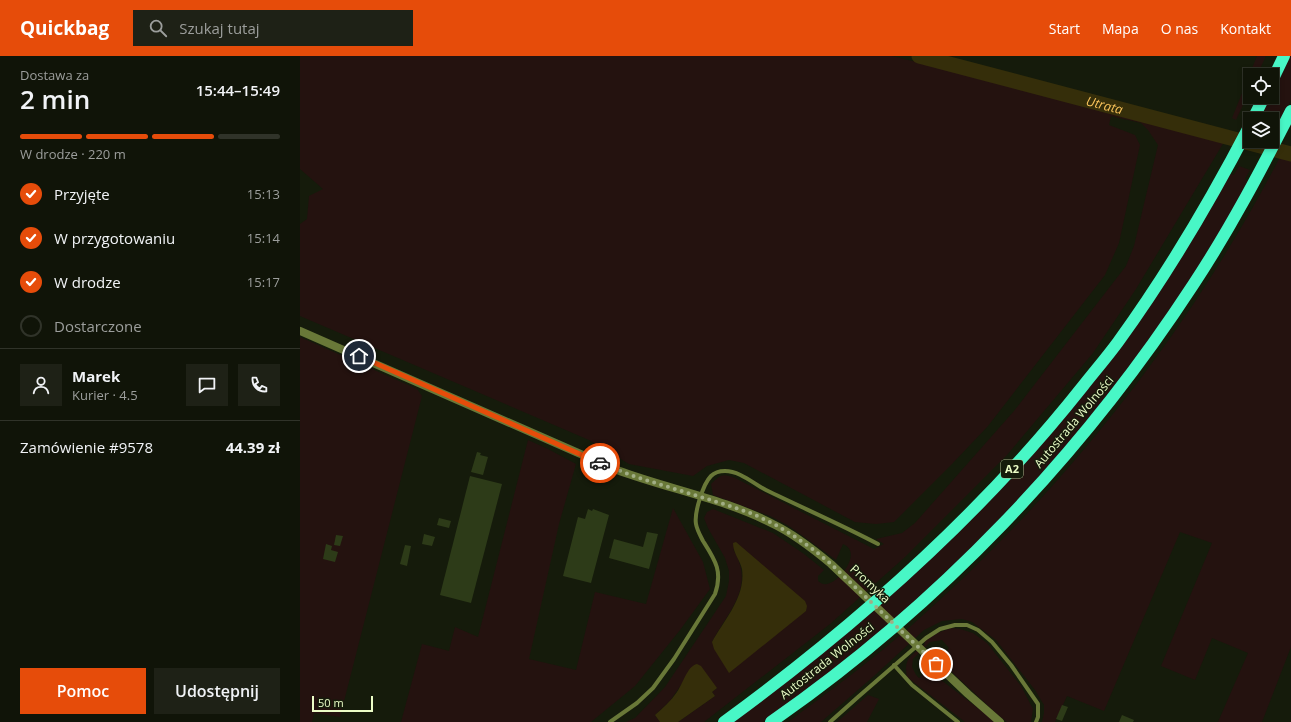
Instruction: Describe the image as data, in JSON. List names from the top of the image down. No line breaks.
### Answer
{"streets":{"highway":["Autostrada Wolności","A2"],"street":["Promyka"]},"water":["Utrata"],"scale_bar":"50 m","page":{"header":"Quickbag","search":"Szukaj tutaj","nav":["Start","Mapa","O nas","Kontakt"],"heading":["2 min","Dostawa za","15:44–15:49"],"panel":["Marek","Kurier · 4.5","Zamówienie #9578","44.39 zł"],"bar":"W drodze · 220 m","list":[["Przyjęte","15:13"],["W przygotowaniu","15:14"],["W drodze","15:17"],"Dostarczone"],"buttons":["Pomoc","Udostępnij"],"scale":"50 m"}}
